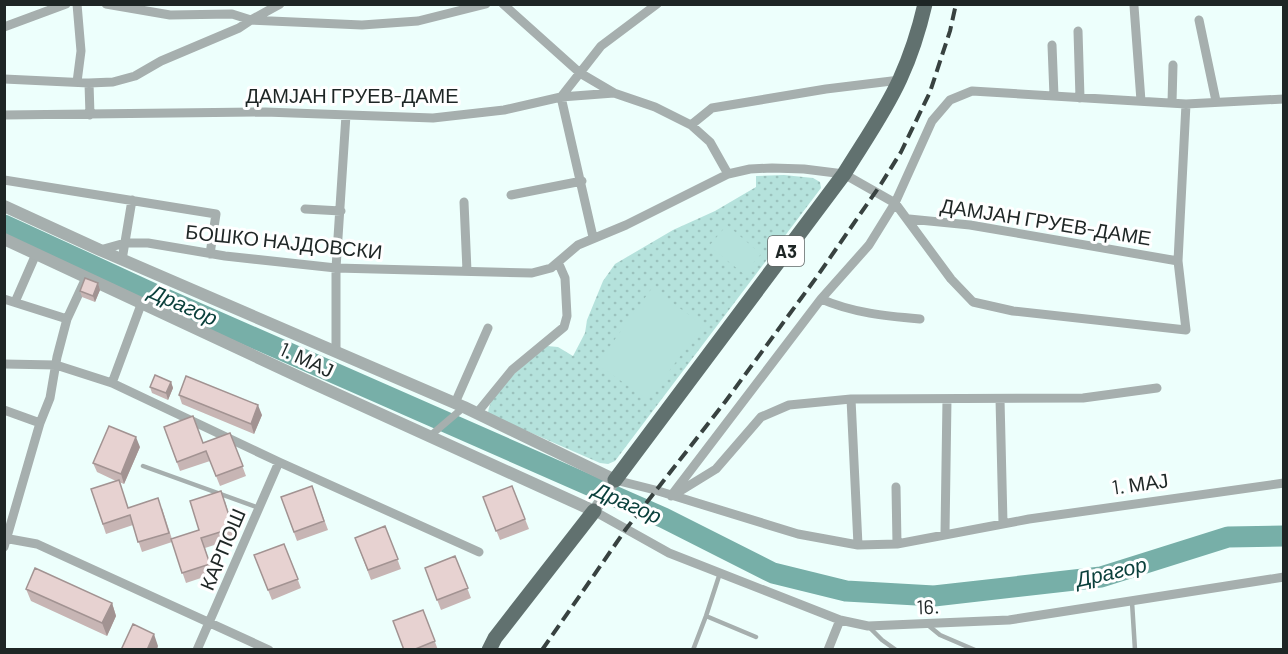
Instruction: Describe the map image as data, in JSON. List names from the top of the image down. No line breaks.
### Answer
{"streets":{"main road":["A3"],"street":["ДАМЈАН ГРУЕВ-ДАМЕ","БОШКО НАЈДОВСКИ","1. МАЈ","КАРПОШ","16."]},"crossings":[["ДАМЈАН ГРУЕВ-ДАМЕ","БОШКО НАЈДОВСКИ"],["ДАМЈАН ГРУЕВ-ДАМЕ","A3"],["БОШКО НАЈДОВСКИ","1. МАЈ"],["A3","1. МАЈ"],["A3","16."],["1. МАЈ","16."]],"water":["Драгор"]}
